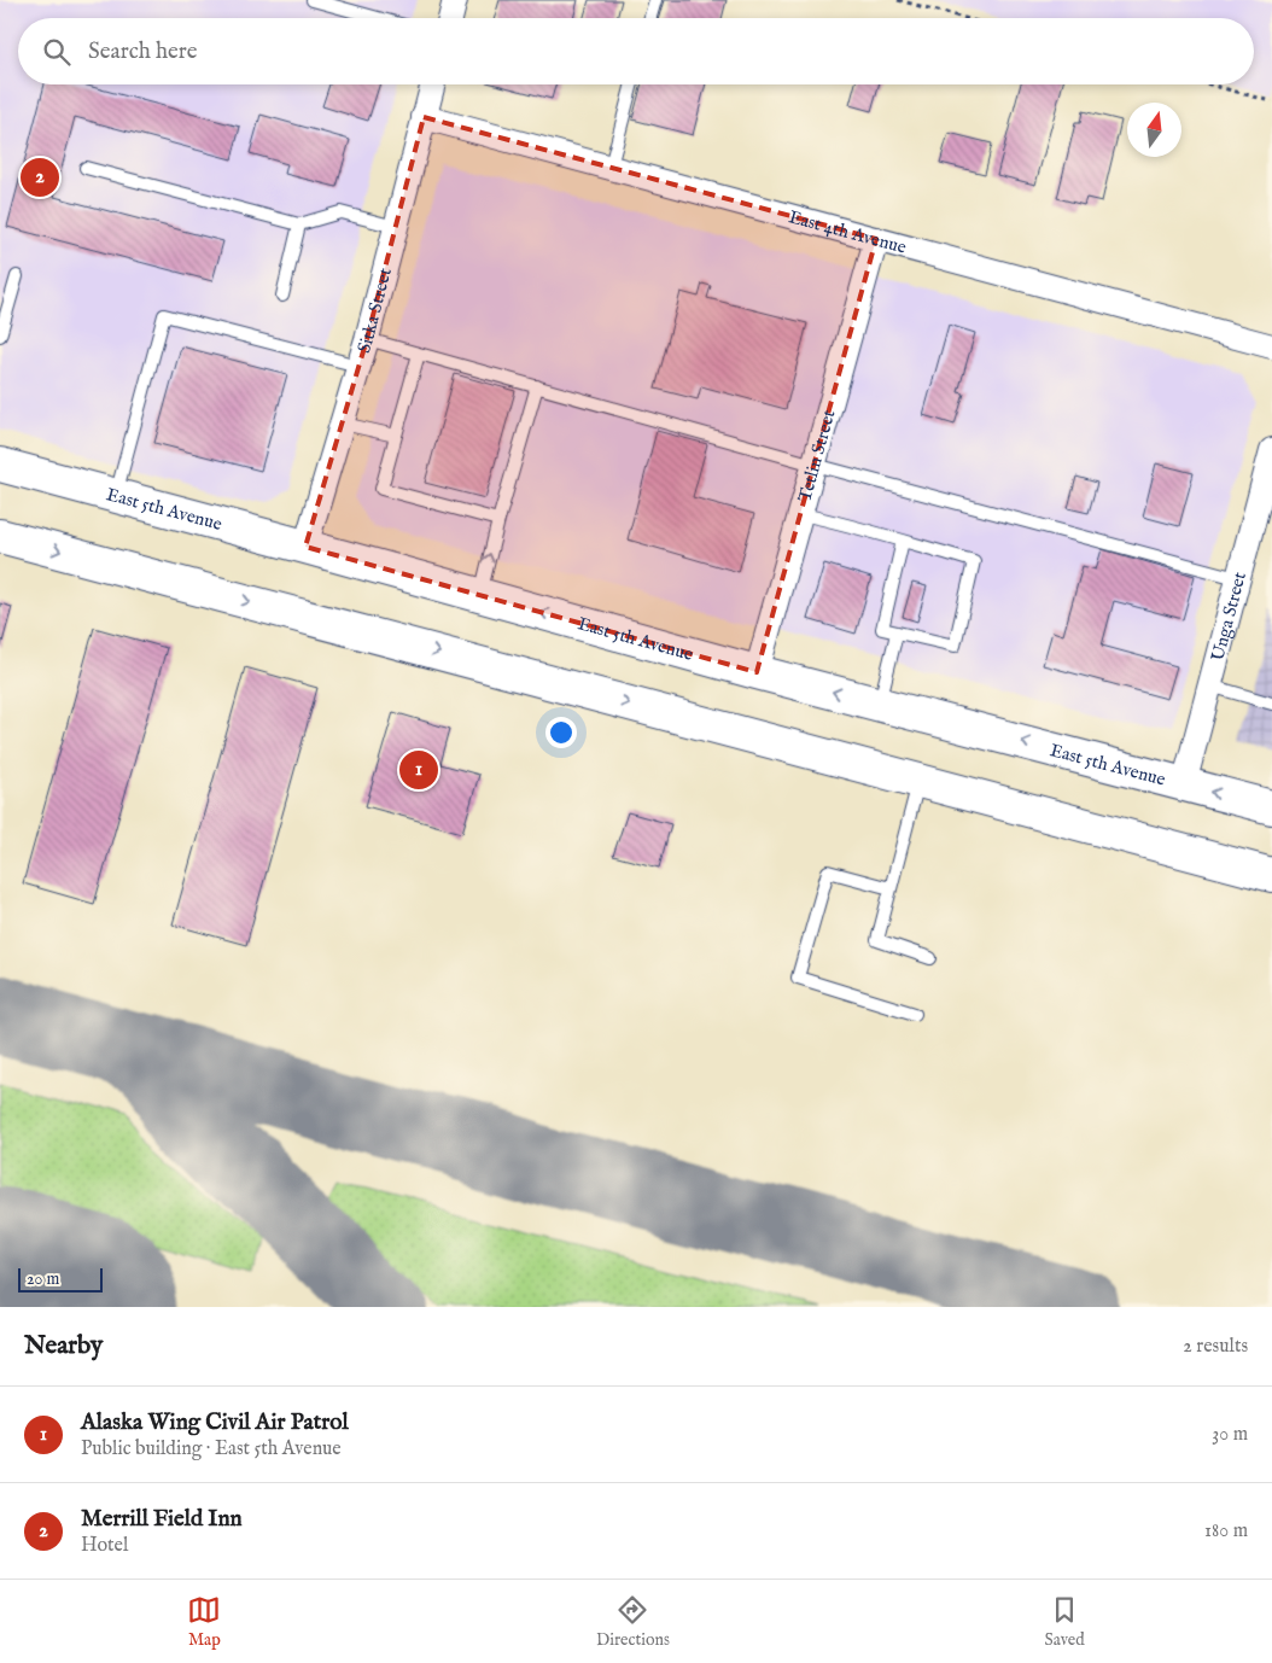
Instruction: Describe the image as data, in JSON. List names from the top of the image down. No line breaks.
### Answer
{"streets":{"highway":["East 5th Avenue"],"street":["East 4th Avenue","Sitka Street","Tetlin Street","Unga Street"]},"crossings":[["East 4th Avenue","Sitka Street"],["East 4th Avenue","Tetlin Street"],["Sitka Street","East 5th Avenue"],["Tetlin Street","East 5th Avenue"],["East 5th Avenue","Unga Street"]],"scale_bar":"20 m","north":"top","page":{"search":"Search here","pins":["2","1"],"scale":"20 m","heading":["Nearby","2 results"],"list":[{"mark":"1","name":"Alaska Wing Civil Air Patrol","note":"Public building · East 5th Avenue","value":"30 m"},{"mark":"2","name":"Merrill Field Inn","note":"Hotel","value":"180 m"}],"nav":["Map","Directions","Saved"]}}
